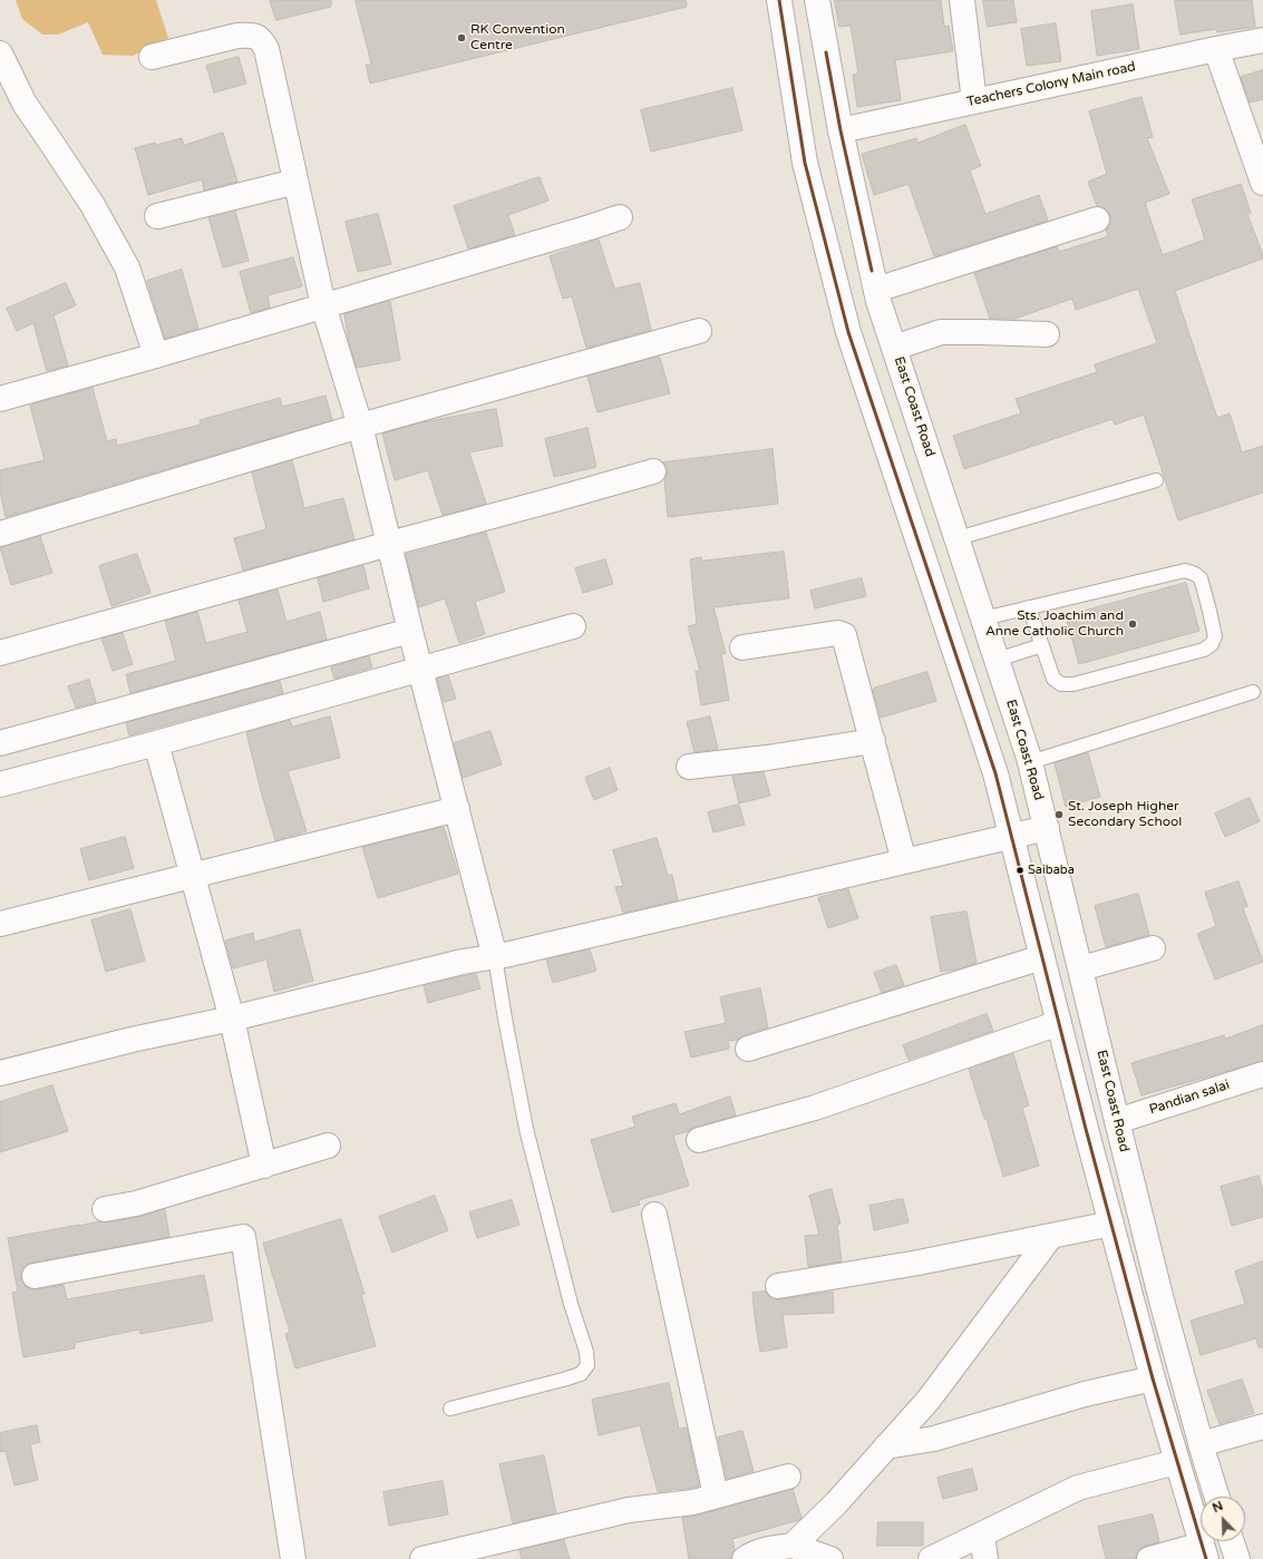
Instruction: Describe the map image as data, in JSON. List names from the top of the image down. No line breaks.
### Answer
{"streets":{"street":["Teachers Colony Main road","East Coast Road","Pandian salai"]},"crossings":[["Teachers Colony Main road","East Coast Road"],["East Coast Road","Pandian salai"]],"places":["RK Convention Centre","Sts. Joachim and Anne Catholic Church","St. Joseph Higher Secondary School","Saibaba"],"north":"top left"}
